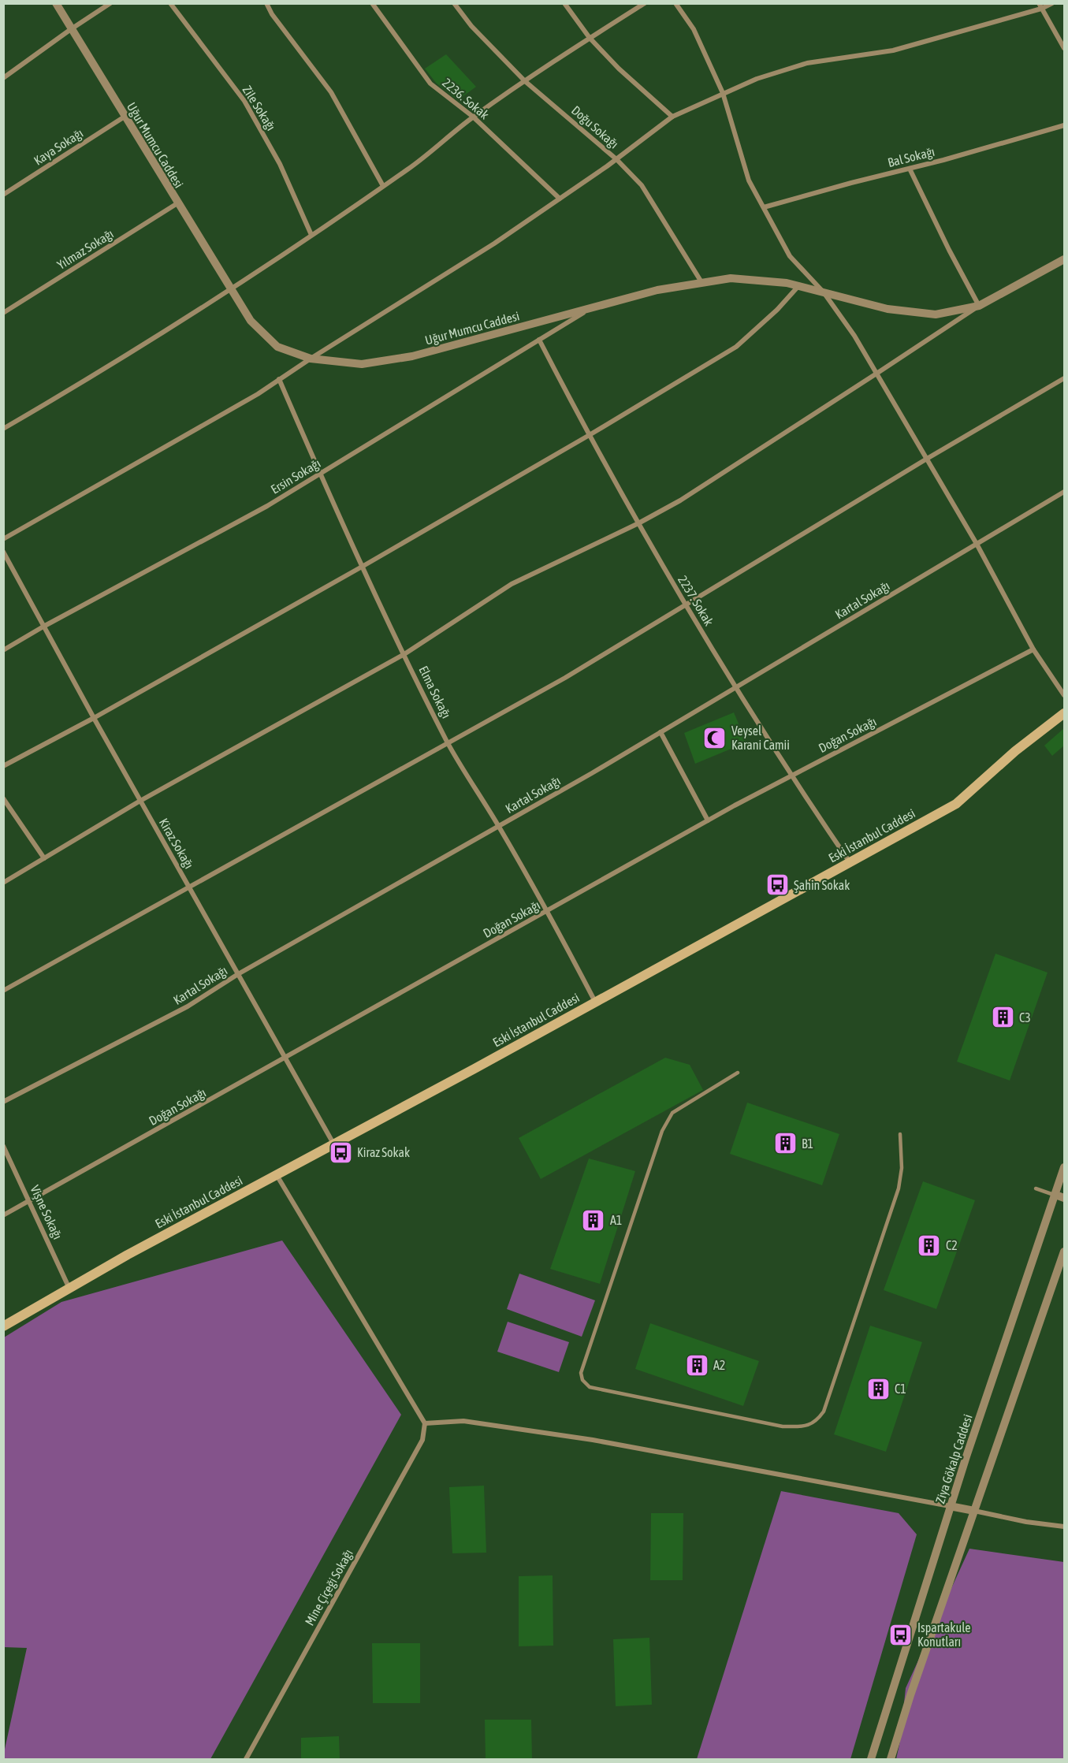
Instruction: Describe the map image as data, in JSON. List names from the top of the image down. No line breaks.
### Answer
{"streets":{"main road":["Eski İstanbul Caddesi"],"street":["2236. Sokak","Zile Sokağı","Doğu Sokağı","Uğur Mumcu Caddesi","Kaya Sokağı","Bal Sokağı","Yılmaz Sokağı","Ersin Sokağı","Kartal Sokağı","2237. Sokak","Elma Sokağı","Doğan Sokağı","Kiraz Sokağı","Vişne Sokağı","Ziya Gökalp Caddesi","Mine Çiçeği Sokağı"]},"crossings":[["Doğu Sokağı","Uğur Mumcu Caddesi"],["Uğur Mumcu Caddesi","Kaya Sokağı"],["Uğur Mumcu Caddesi","Yılmaz Sokağı"],["Uğur Mumcu Caddesi","Ersin Sokağı"],["Ersin Sokağı","2237. Sokak"],["Ersin Sokağı","Elma Sokağı"],["Ersin Sokağı","Kiraz Sokağı"],["Kartal Sokağı","2237. Sokak"],["Kartal Sokağı","Elma Sokağı"],["Kartal Sokağı","Kiraz Sokağı"],["2237. Sokak","Doğan Sokağı"],["2237. Sokak","Eski İstanbul Caddesi"],["Elma Sokağı","Doğan Sokağı"],["Elma Sokağı","Eski İstanbul Caddesi"],["Doğan Sokağı","Kiraz Sokağı"],["Doğan Sokağı","Vişne Sokağı"],["Eski İstanbul Caddesi","Kiraz Sokağı"],["Eski İstanbul Caddesi","Vişne Sokağı"]],"places":{"mosque":["Veysel Karani Camii"],"bus stop":["Şahin Sokak","Kiraz Sokak","Ispartakule Konutları"],"building":["C3","B1","A1","C2","A2","C1"]}}
